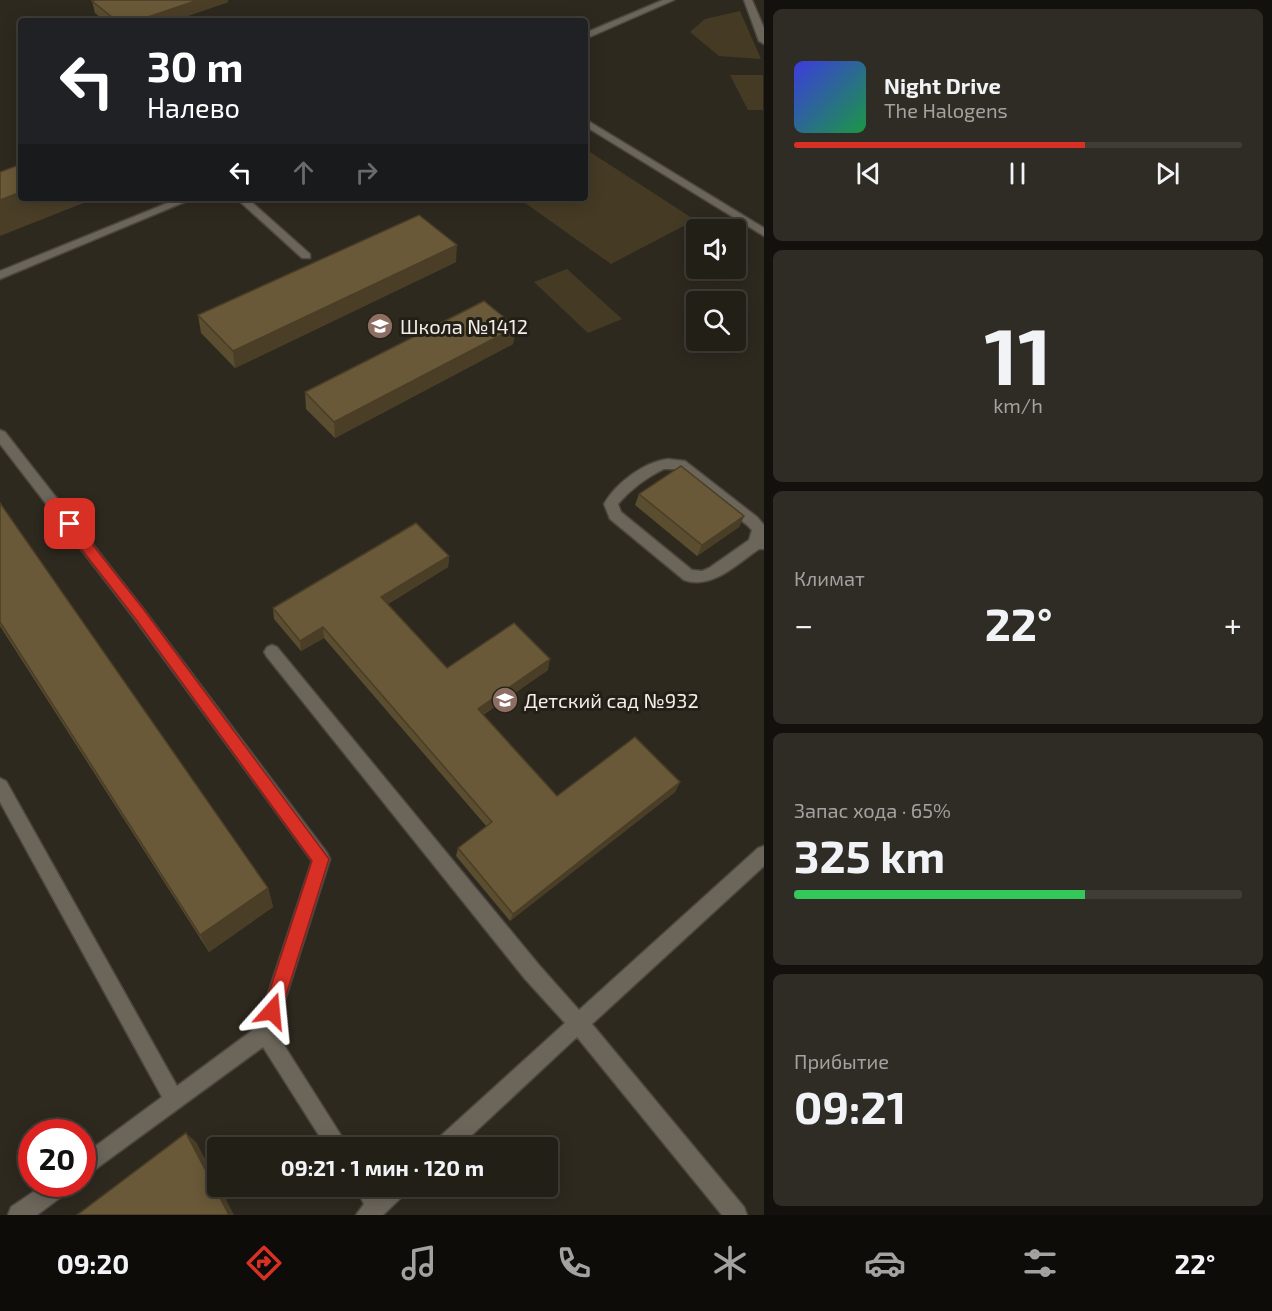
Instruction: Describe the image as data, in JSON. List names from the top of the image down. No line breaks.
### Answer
{"places":{"school or university":["Школа №1412","Детский сад №932"]},"page":{"turn":["30 m","Налево"],"song":["Night Drive","The Halogens"],"tile":[["11","km/h"],"Климат",["Запас хода · 65%","325 km"],["Прибытие","09:21"]],"heat":["−","22°","+"],"limit":"20","trip":"09:21 · 1 мин · 120 m","tabs":["09:20","22°"]}}
